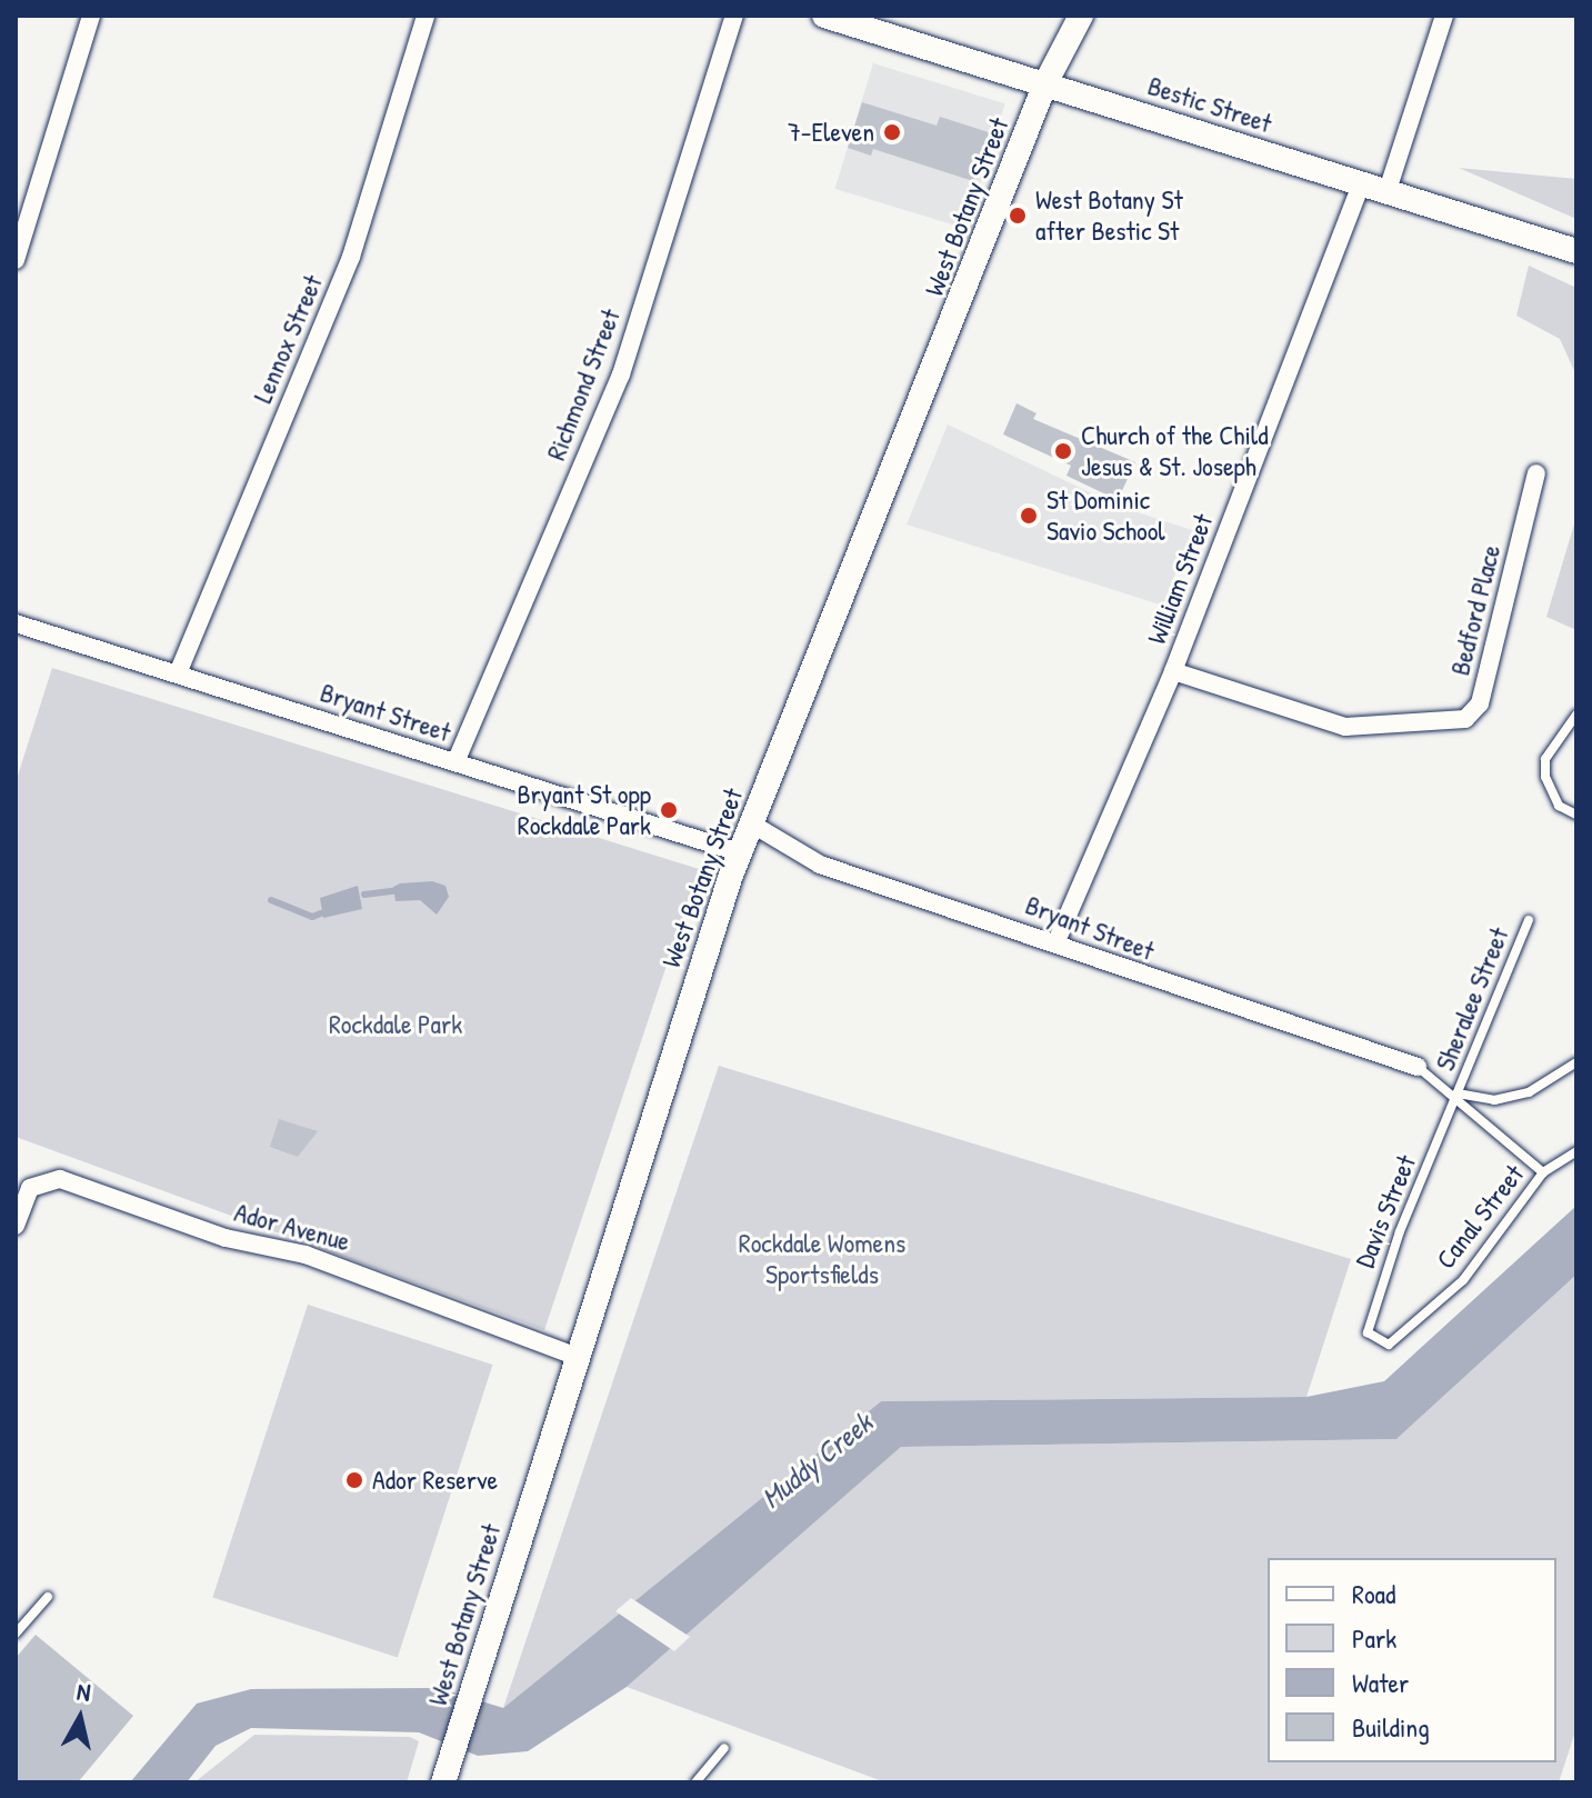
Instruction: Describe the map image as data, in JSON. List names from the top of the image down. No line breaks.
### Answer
{"streets":{"main road":["Bestic Street","West Botany Street"],"street":["Lennox Street","Richmond Street","William Street","Bedford Place","Bryant Street","Ador Avenue"],"lane":["Sheralee Street","Davis Street","Canal Street"]},"crossings":[["Bestic Street","West Botany Street"],["Bestic Street","William Street"],["West Botany Street","Bryant Street"],["West Botany Street","Ador Avenue"],["Lennox Street","Bryant Street"],["Richmond Street","Bryant Street"],["William Street","Bedford Place"],["William Street","Bryant Street"],["Sheralee Street","Davis Street"],["Davis Street","Canal Street"]],"water":["Muddy Creek"],"parks":["Rockdale Park","Rockdale Womens Sportsfields"],"places":["7-Eleven","West Botany St after Bestic St","Church of the Child Jesus & St. Joseph","St Dominic Savio School","Bryant St opp Rockdale Park","Ador Reserve"],"legend":["Road","Park","Water","Building"],"north":"top"}
